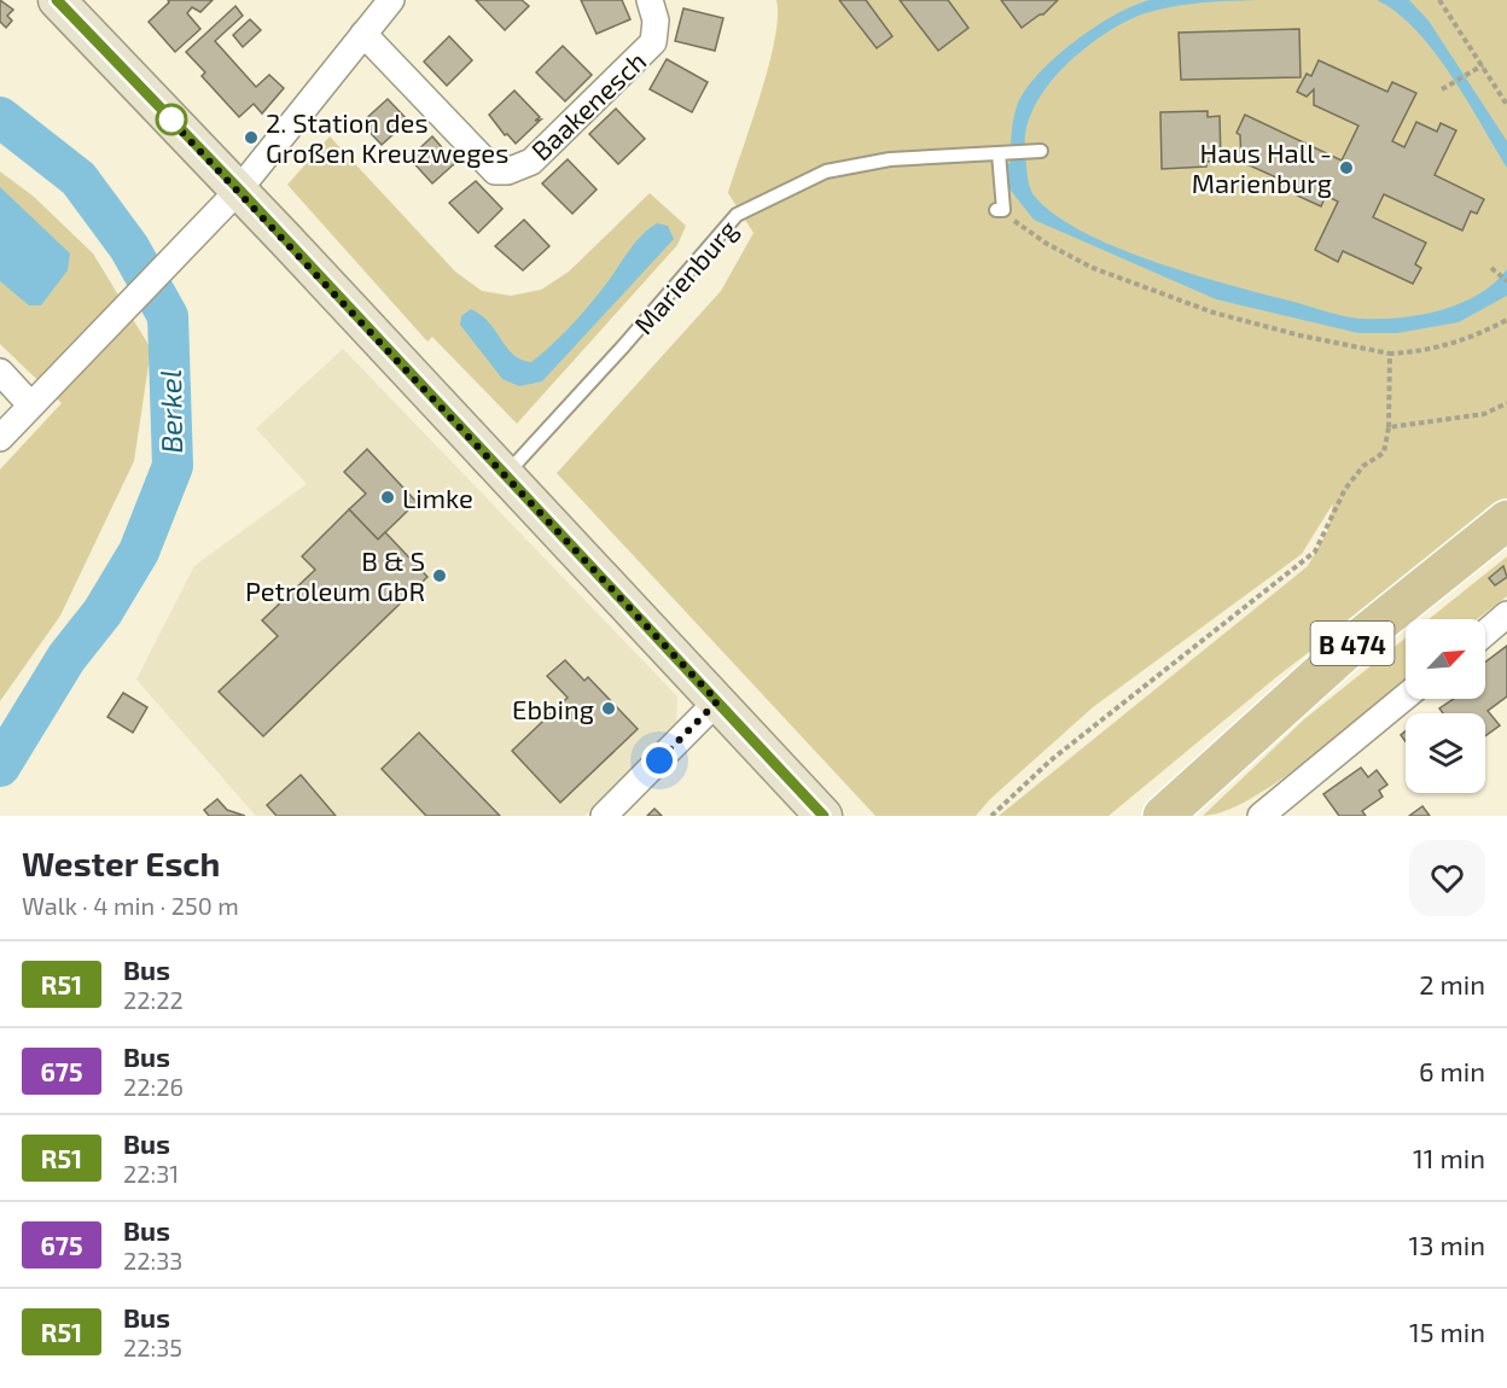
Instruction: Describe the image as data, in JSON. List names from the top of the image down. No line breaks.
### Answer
{"streets":{"main road":["B 474"],"street":["Baakenesch"],"lane":["Marienburg"]},"water":["Berkel"],"places":["2. Station des Großen Kreuzweges","Haus Hall - Marienburg","Limke","B & S Petroleum GbR","Ebbing"],"lines":["bus line R51"],"north":"top right","page":{"heading":["Wester Esch","Walk · 4 min · 250 m"],"list":[{"mark":"R51","name":"Bus","note":"22:22","value":"2 min"},{"mark":"675","name":"Bus","note":"22:26","value":"6 min"},{"mark":"R51","name":"Bus","note":"22:31","value":"11 min"},{"mark":"675","name":"Bus","note":"22:33","value":"13 min"},{"mark":"R51","name":"Bus","note":"22:35","value":"15 min"}]}}
